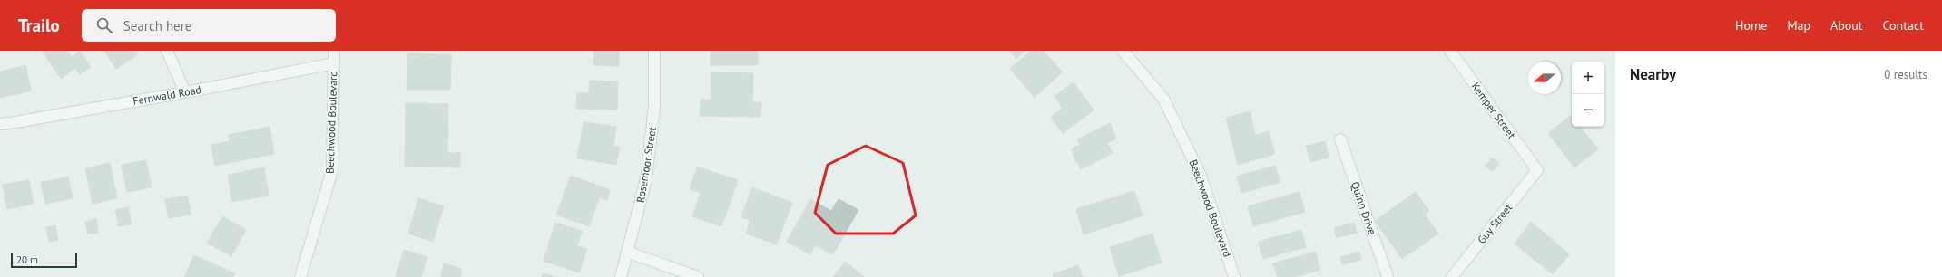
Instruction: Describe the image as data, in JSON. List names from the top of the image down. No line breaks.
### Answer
{"streets":{"street":["Fernwald Road","Kemper Street","Beechwood Boulevard","Rosemoor Street","Quinn Drive","Guy Street"]},"crossings":[["Fernwald Road","Beechwood Boulevard"],["Kemper Street","Guy Street"]],"scale_bar":"20 m","north":"left","page":{"header":"Trailo","search":"Search here","nav":["Home","Map","About","Contact"],"heading":["Nearby","0 results"],"map_buttons":["+","−"],"scale":"20 m"}}
